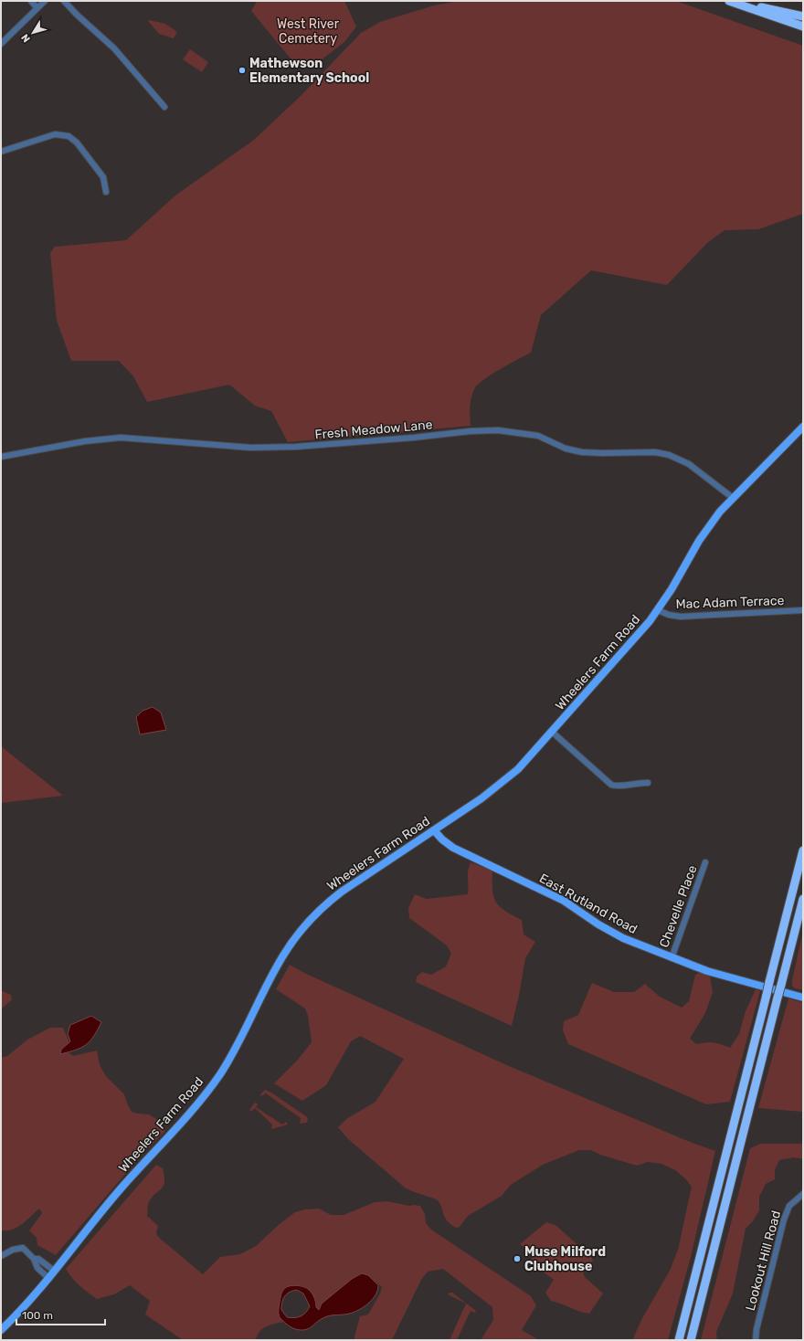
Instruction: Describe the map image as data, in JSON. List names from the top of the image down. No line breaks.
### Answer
{"streets":{"main road":["Wheelers Farm Road","East Rutland Road"],"street":["Fresh Meadow Lane","Mac Adam Terrace","Chevelle Place","Lookout Hill Road"]},"crossings":[["Fresh Meadow Lane","Wheelers Farm Road"],["Mac Adam Terrace","Wheelers Farm Road"],["Wheelers Farm Road","East Rutland Road"],["East Rutland Road","Chevelle Place"]],"parks":["West River Cemetery"],"places":["Mathewson Elementary School","Muse Milford Clubhouse"],"scale_bar":"100 m","north":"bottom left"}
